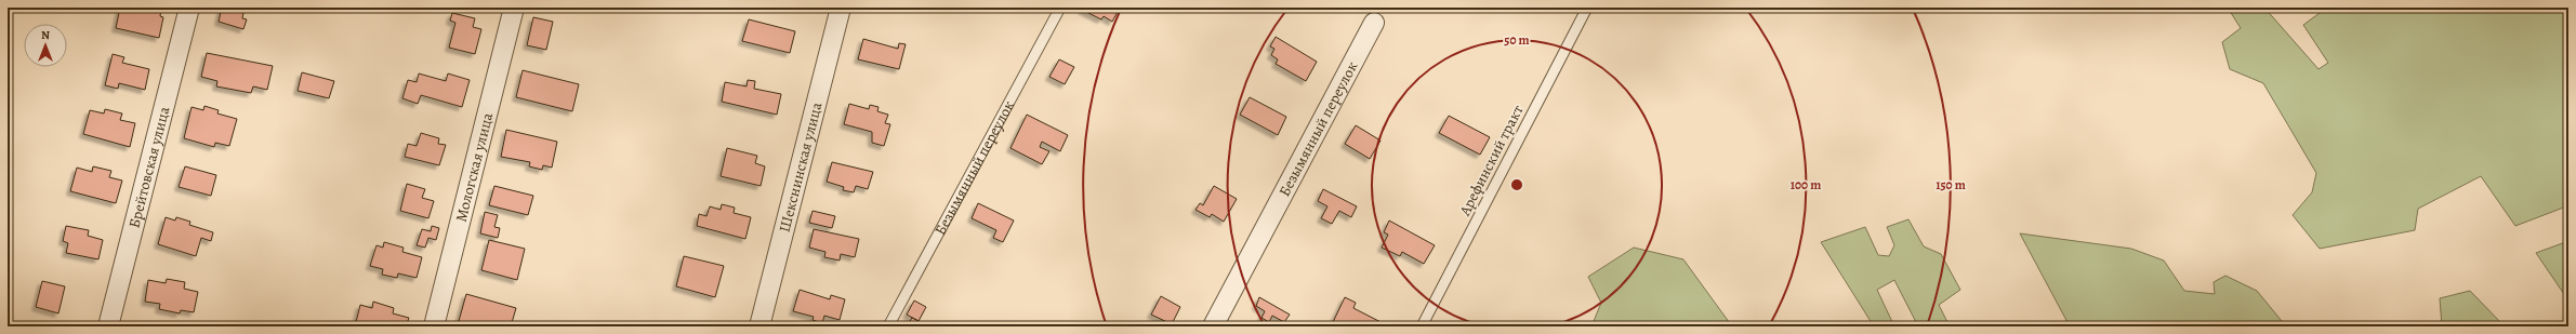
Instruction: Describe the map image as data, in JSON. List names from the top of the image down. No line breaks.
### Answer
{"streets":{"street":["Безымянный переулок","Брейтовская улица","Мологская улица","Шекснинская улица"],"lane":["Арефинский тракт"]},"north":"top","rings":["50 m","100 m","150 m"]}
